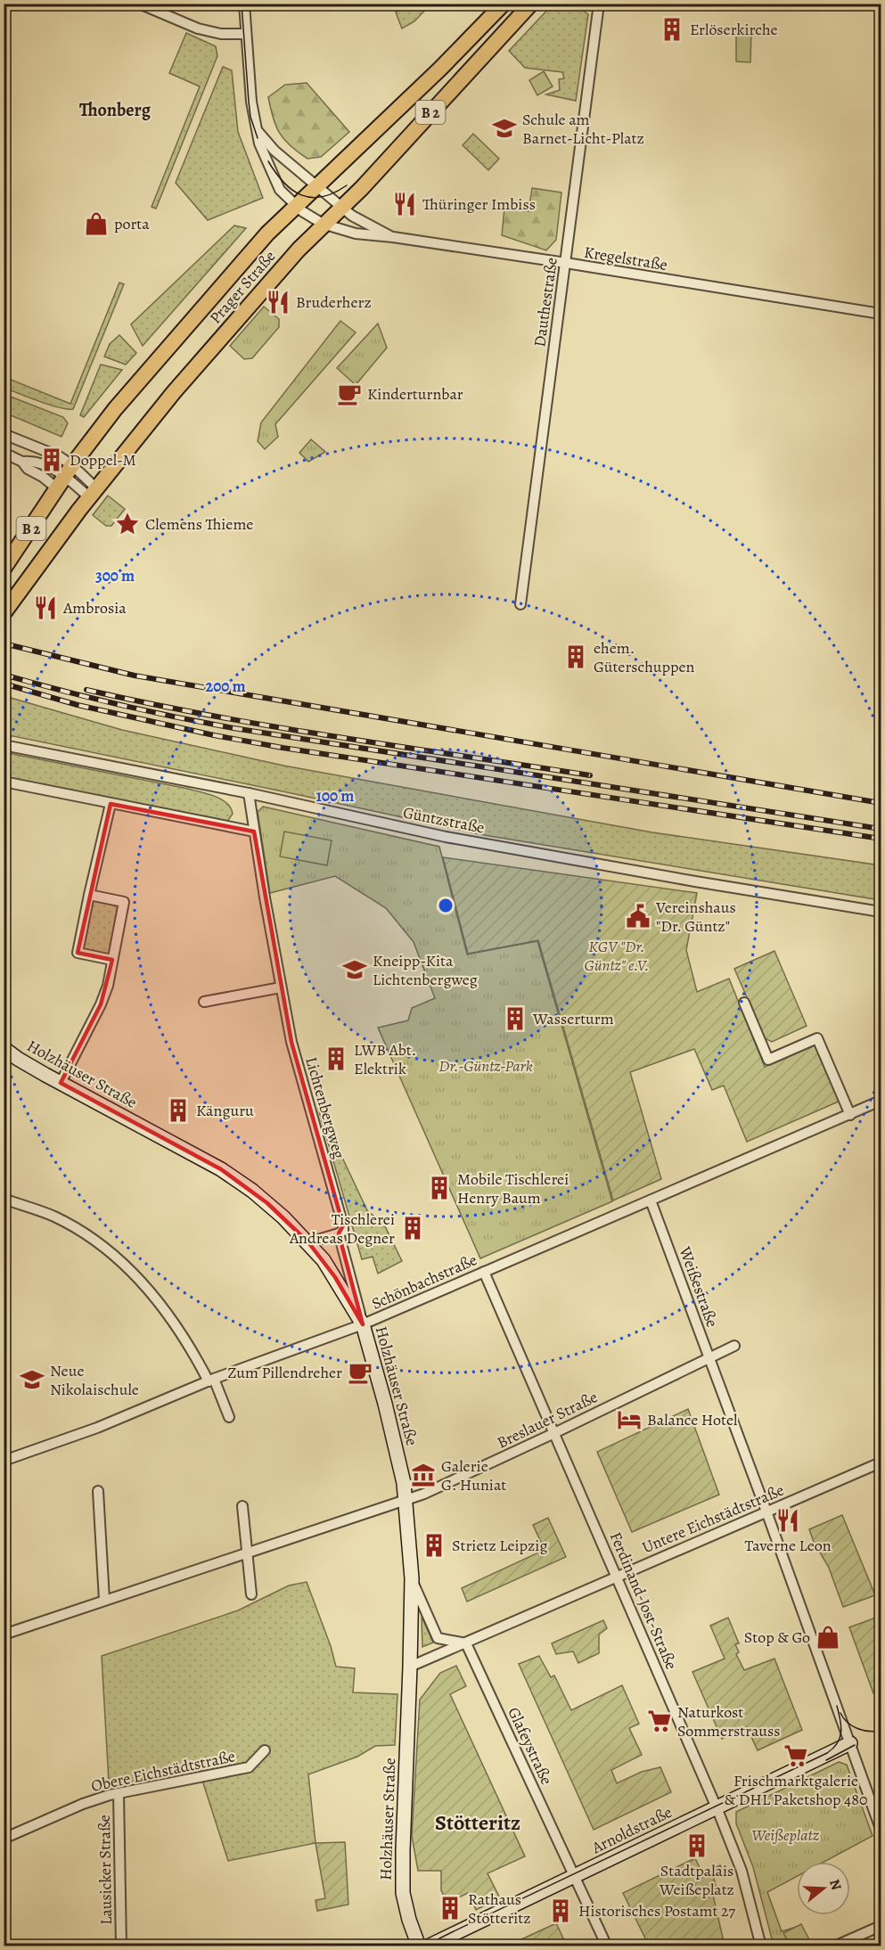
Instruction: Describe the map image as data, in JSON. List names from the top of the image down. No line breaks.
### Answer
{"streets":{"main road":["B 2","Prager Straße","Holzhäuser Straße","Arnoldstraße"],"street":["Kregelstraße","Dauthestraße","Güntzstraße","Lichtenbergweg","Schönbachstraße","Weißestraße","Breslauer Straße","Untere Eichstädtstraße","Ferdinand-Jost-Straße","Glafeystraße","Obere Eichstädtstraße","Lausicker Straße"]},"crossings":[["Kregelstraße","Prager Straße"],["Kregelstraße","Dauthestraße"],["Güntzstraße","Lichtenbergweg"],["Holzhäuser Straße","Lichtenbergweg"],["Holzhäuser Straße","Schönbachstraße"],["Holzhäuser Straße","Breslauer Straße"],["Holzhäuser Straße","Untere Eichstädtstraße"],["Lichtenbergweg","Schönbachstraße"],["Schönbachstraße","Weißestraße"],["Schönbachstraße","Ferdinand-Jost-Straße"],["Weißestraße","Breslauer Straße"],["Weißestraße","Untere Eichstädtstraße"],["Weißestraße","Arnoldstraße"],["Breslauer Straße","Ferdinand-Jost-Straße"],["Untere Eichstädtstraße","Ferdinand-Jost-Straße"],["Untere Eichstädtstraße","Glafeystraße"],["Ferdinand-Jost-Straße","Arnoldstraße"],["Glafeystraße","Arnoldstraße"],["Obere Eichstädtstraße","Lausicker Straße"]],"districts":["Thonberg","Stötteritz"],"parks":["KGV \"Dr. Güntz\" e.V.","Dr.-Güntz-Park","Weißeplatz"],"places":{"building":["Erlöserkirche","Doppel-M","ehem. Güterschuppen","Wasserturm","LWB Abt. Elektrik","Känguru","Mobile Tischlerei Henry Baum","Tischlerei Andreas Degner","Strietz Leipzig","Stadtpalais Weißeplatz","Rathaus Stötteritz","Historisches Postamt 27"],"school or university":["Schule am Barnet-Licht-Platz","Kneipp-Kita Lichtenbergweg","Neue Nikolaischule"],"restaurant":["Thüringer Imbiss","Bruderherz","Ambrosia","Taverne Leon"],"shop":["porta","Stop & Go"],"cafe":["Kinderturnbar","Zum Pillendreher"],"place":["Clemens Thieme"],"public building":["Vereinshaus \"Dr. Güntz\""],"hotel":["Balance Hotel"],"museum":["Galerie G. Huniat"],"supermarket":["Naturkost Sommerstrauss","Frischmarktgalerie & DHL Paketshop 480"]},"north":"right","rings":["300 m","200 m","100 m"]}
